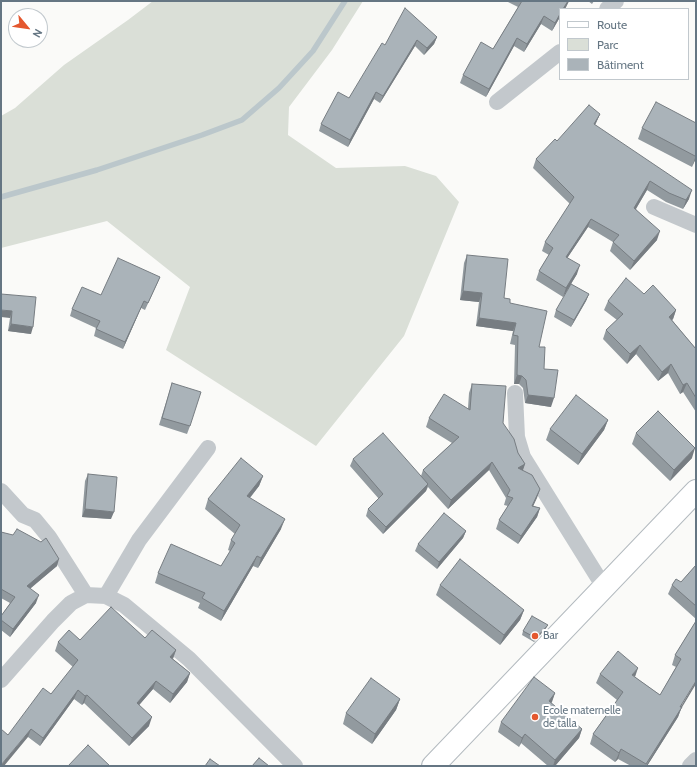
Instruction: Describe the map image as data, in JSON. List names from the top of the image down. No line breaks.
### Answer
{"places":["Bar","Ecole maternelle de talla"],"legend":["Route","Parc","Bâtiment"],"north":"bottom right"}
